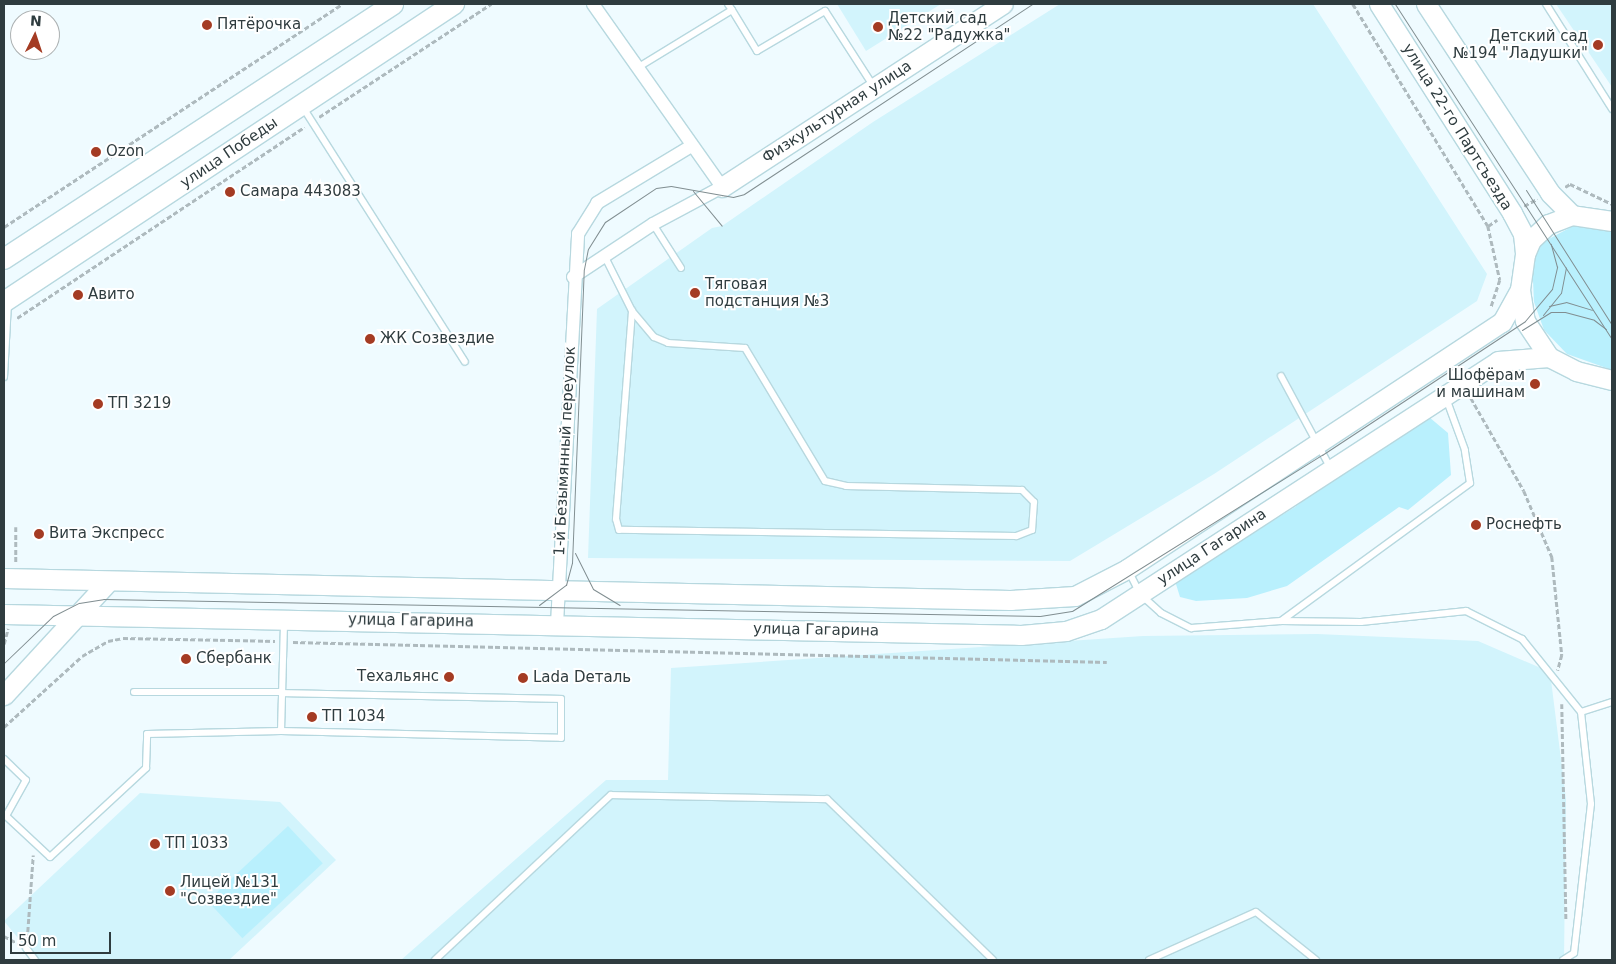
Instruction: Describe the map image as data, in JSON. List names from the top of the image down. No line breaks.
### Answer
{"streets":{"main road":["Физкультурная улица","улица 22-го Партсъезда","улица Победы","улица Гагарина"],"street":["1-й Безымянный переулок"]},"crossings":[["1-й Безымянный переулок","улица Гагарина"]],"places":["Пятёрочка","Детский сад №22 \"Радужка\"","Детский сад №194 \"Ладушки\"","Ozon","Самара 443083","Тяговая подстанция №3","Авито","ЖК Созвездие","Шофёрам и машинам","ТП 3219","Роснефть","Вита Экспресс","Сбербанк","Техальянс","Lada Dеталь","ТП 1034","ТП 1033","Лицей №131 \"Созвездие\""],"scale_bar":"50 m","north":"top"}
